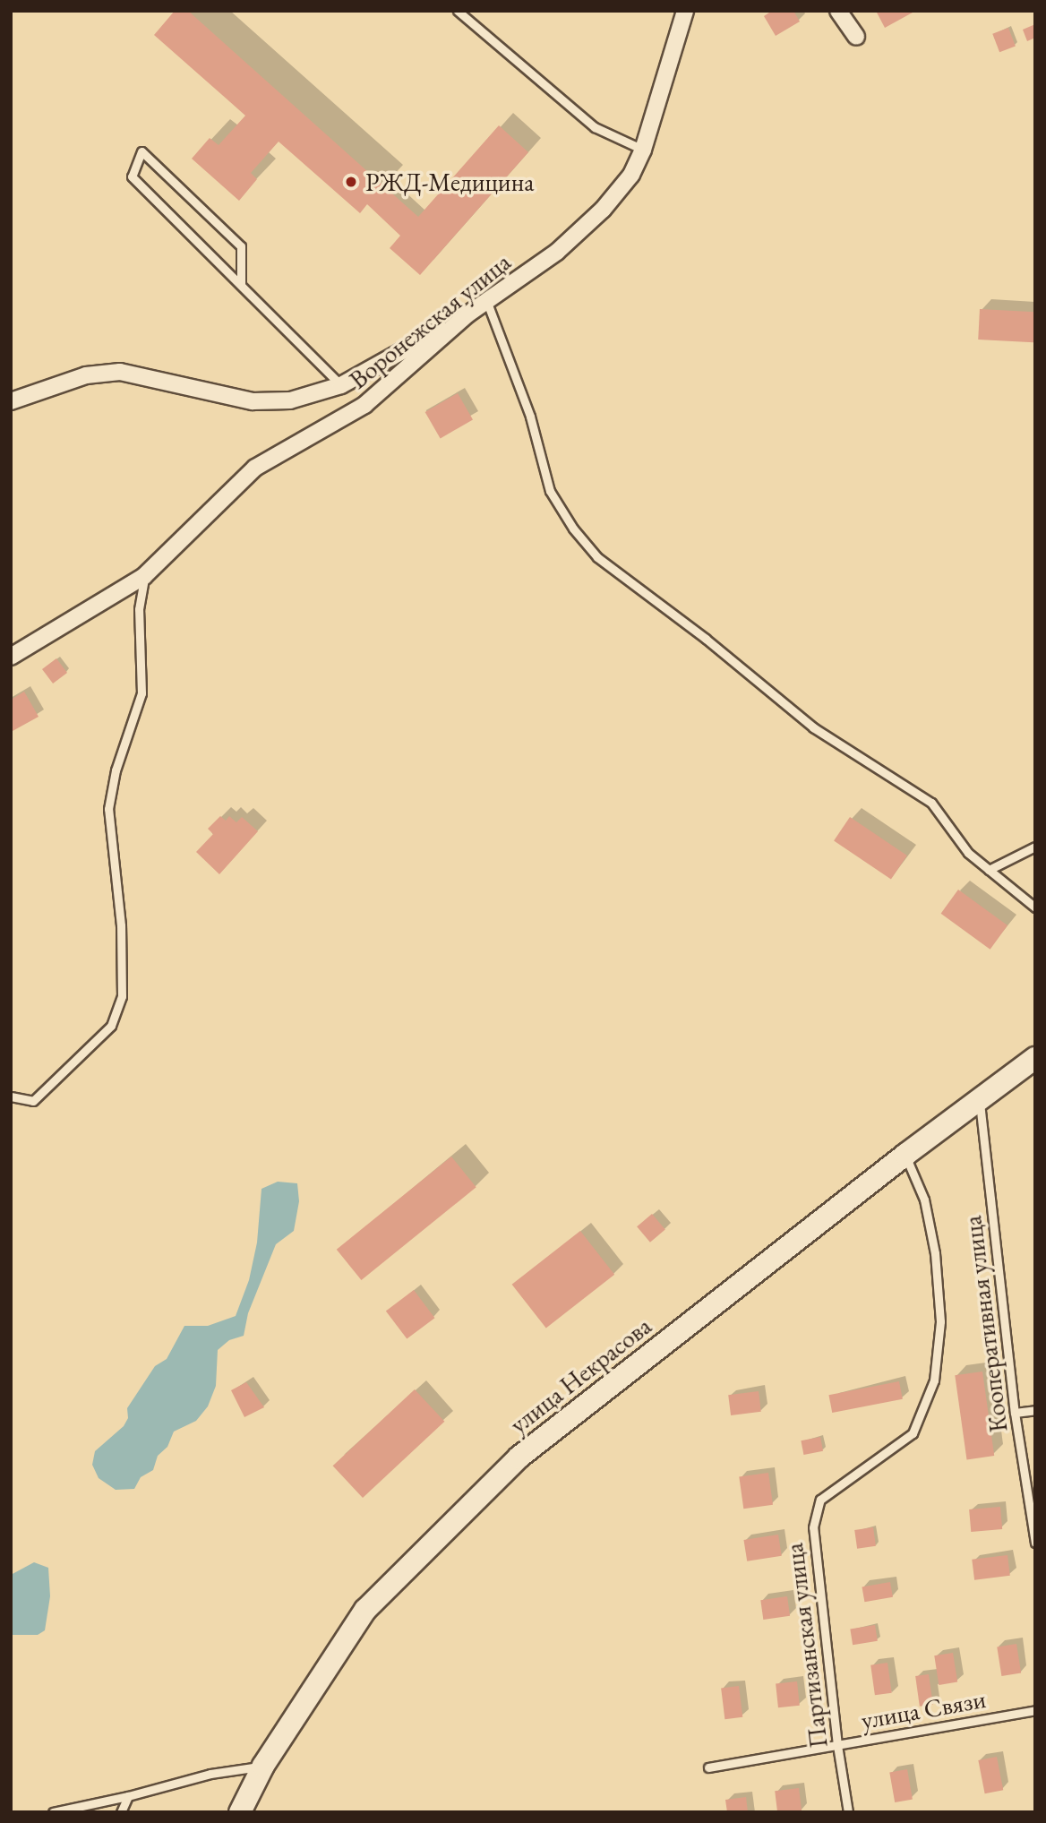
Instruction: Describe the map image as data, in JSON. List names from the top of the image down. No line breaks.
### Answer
{"streets":{"main road":["улица Некрасова"],"street":["Воронежская улица"],"lane":["Кооперативная улица","Партизанская улица","улица Связи"]},"crossings":[["Кооперативная улица","улица Некрасова"],["улица Некрасова","Партизанская улица"],["Партизанская улица","улица Связи"]],"places":["РЖД-Медицина"]}
